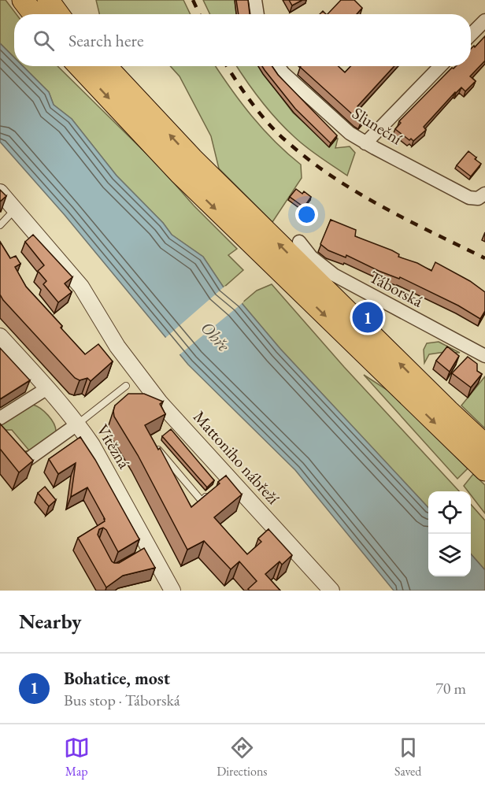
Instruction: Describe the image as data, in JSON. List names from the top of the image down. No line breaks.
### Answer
{"streets":{"street":["Sluneční","Táborská","Vítězná","Mattoniho nábřeží"]},"water":["Ohře"],"page":{"search":"Search here","pins":"1","heading":"Nearby","list":[{"mark":"1","name":"Bohatice, most","note":"Bus stop · Táborská","value":"70 m"}],"nav":["Map","Directions","Saved"]}}
